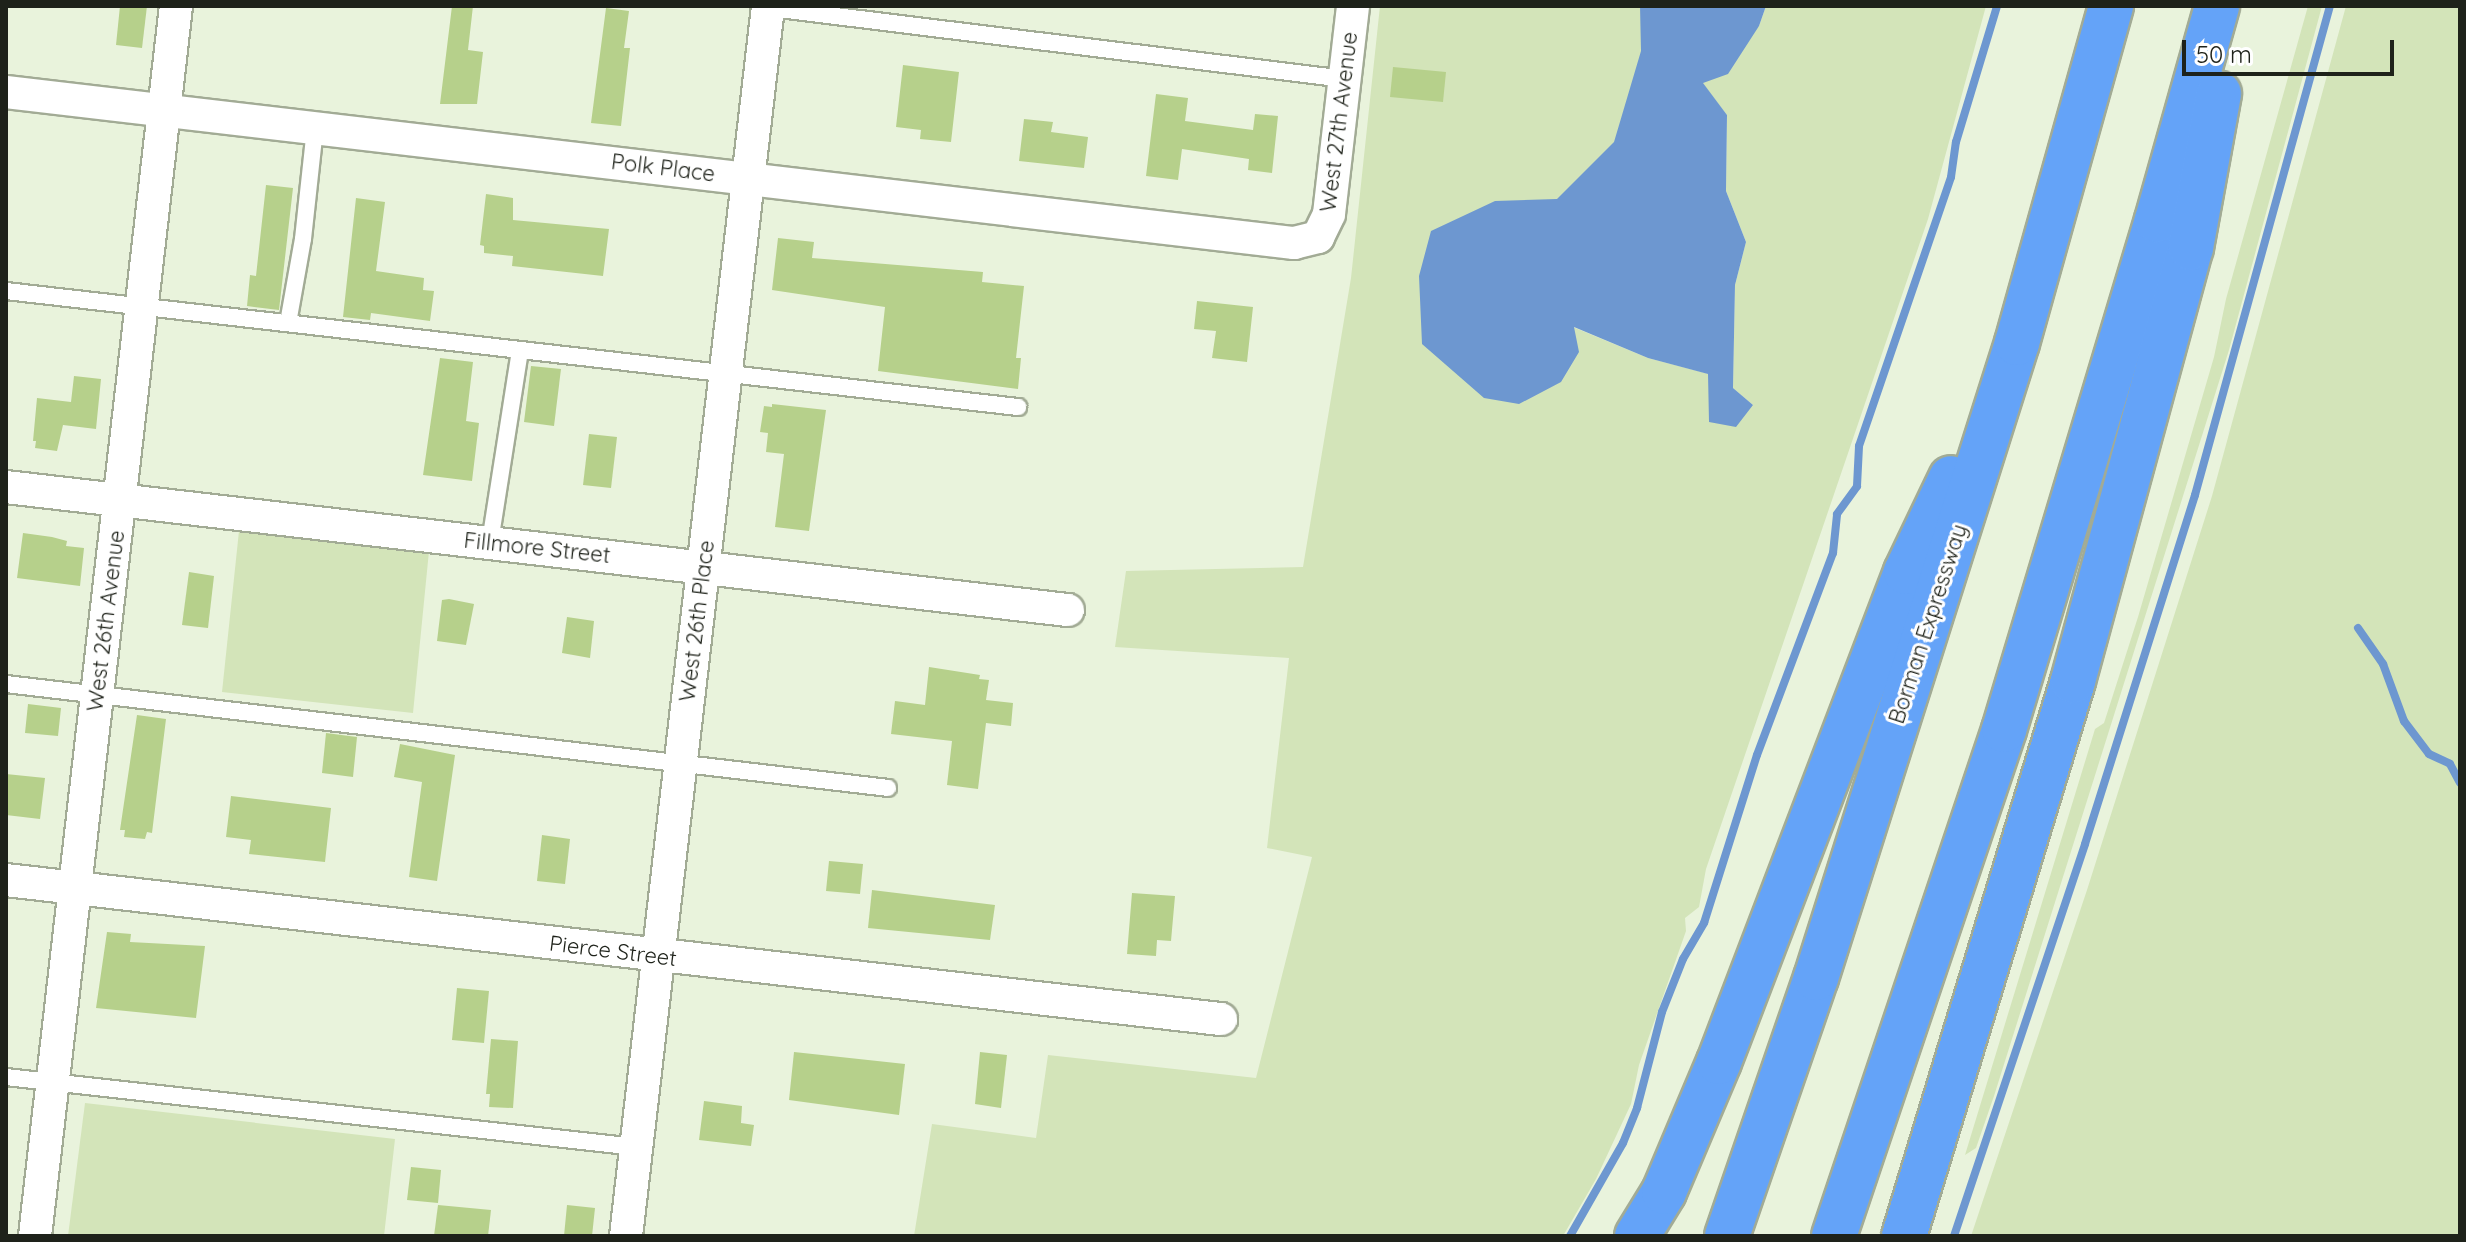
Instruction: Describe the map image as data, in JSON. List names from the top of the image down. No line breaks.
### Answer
{"streets":{"highway":["Borman Expressway"],"street":["West 27th Avenue","Polk Place","Fillmore Street","West 26th Avenue","West 26th Place","Pierce Street"]},"crossings":[["West 27th Avenue","Polk Place"],["Polk Place","West 26th Avenue"],["Polk Place","West 26th Place"],["Fillmore Street","West 26th Avenue"],["Fillmore Street","West 26th Place"],["West 26th Avenue","Pierce Street"],["West 26th Place","Pierce Street"]],"scale_bar":"50 m"}
